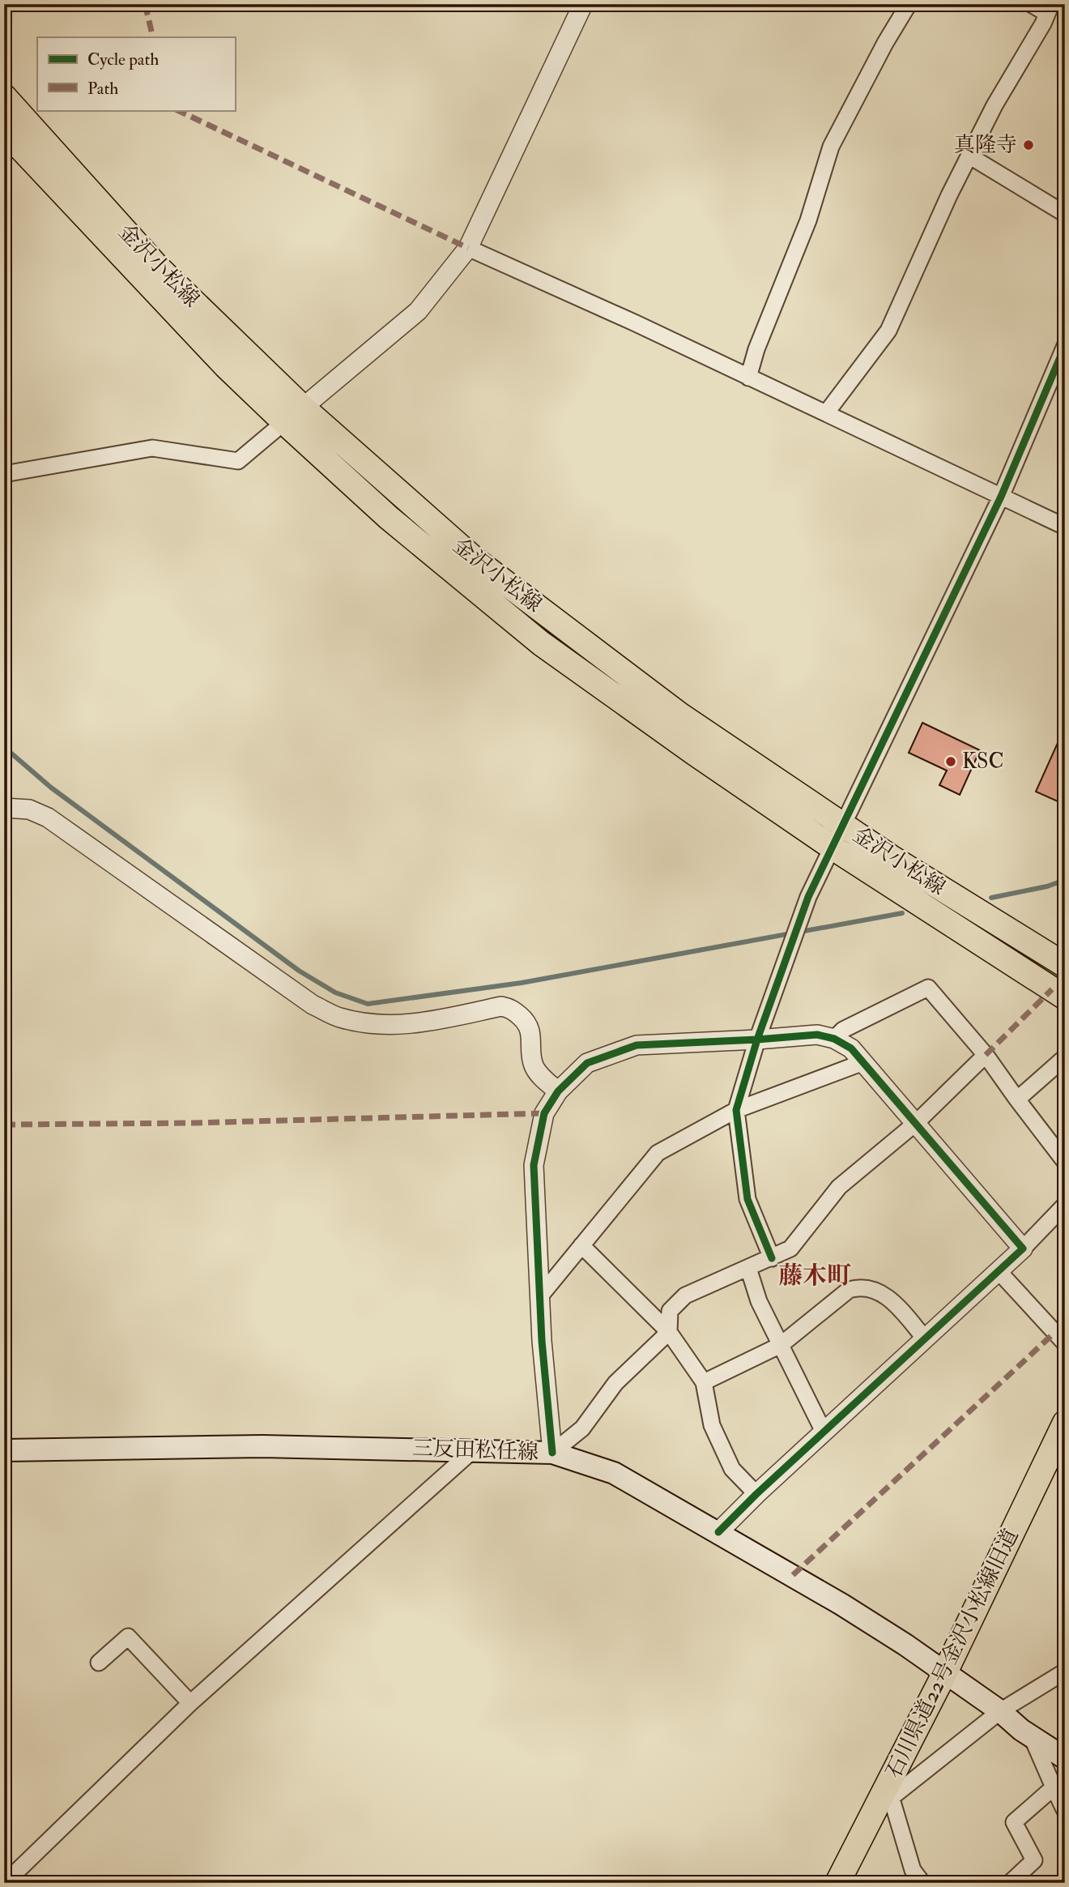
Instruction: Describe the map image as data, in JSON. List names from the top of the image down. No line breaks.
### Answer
{"streets":{"main road":["金沢小松線","三反田松任線","石川県道22号金沢小松線旧道"]},"crossings":[["三反田松任線","石川県道22号金沢小松線旧道"]],"districts":["藤木町"],"places":["真隆寺","KSC"],"legend":["Cycle path","Path"]}
